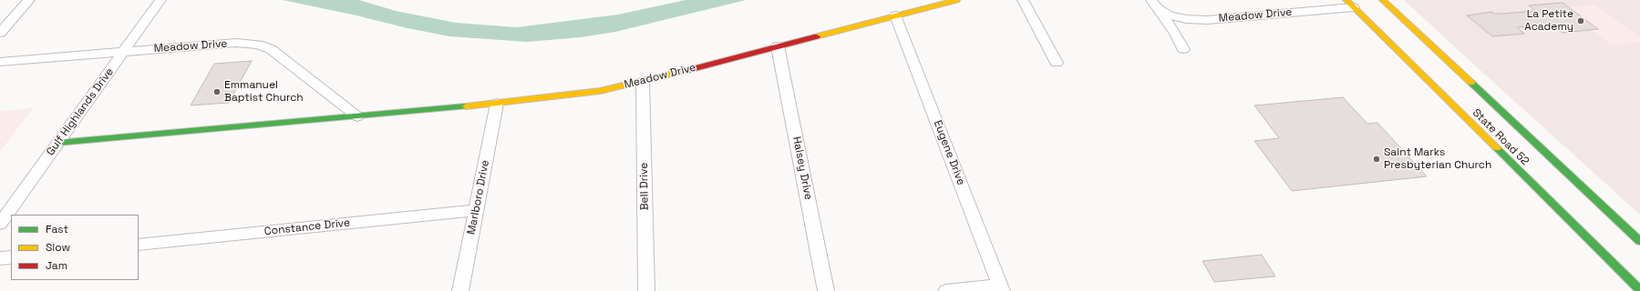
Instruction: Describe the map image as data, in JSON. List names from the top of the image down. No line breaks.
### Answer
{"streets":{"street":["Meadow Drive","Gulf Highlands Drive","State Road 52","Eugene Drive","Halsey Drive","Bell Drive","Marlboro Drive","Constance Drive"]},"crossings":[["Meadow Drive","Gulf Highlands Drive"],["Meadow Drive","State Road 52"],["Meadow Drive","Eugene Drive"],["Meadow Drive","Halsey Drive"],["Meadow Drive","Bell Drive"],["Meadow Drive","Marlboro Drive"],["Marlboro Drive","Constance Drive"]],"places":["La Petite Academy","Emmanuel Baptist Church","Saint Marks Presbyterian Church"],"legend":["Fast","Slow","Jam"]}
